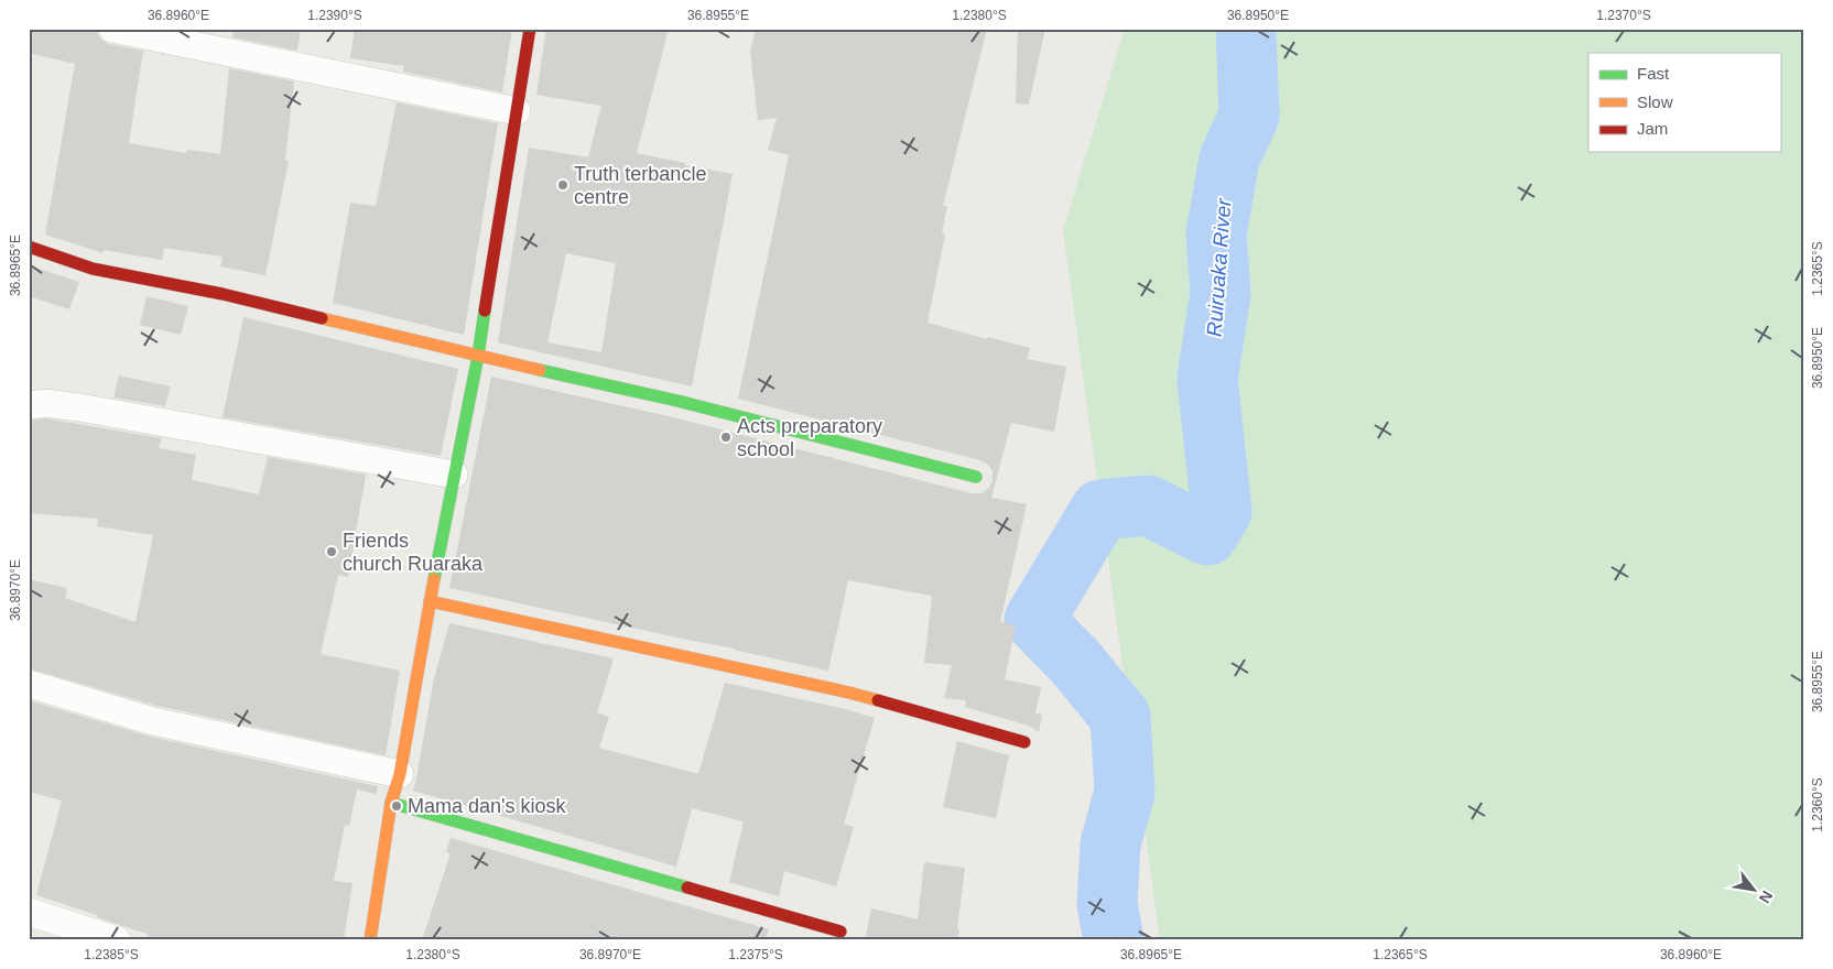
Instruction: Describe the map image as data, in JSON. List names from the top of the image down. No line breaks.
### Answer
{"water":["Ruiruaka River"],"places":["Truth terbancle centre","Acts preparatory school","Friends church Ruaraka","Mama dan's kiosk"],"legend":["Fast","Slow","Jam"],"north":"bottom right","coordinates":["36.8960°E","1.2390°S","36.8955°E","1.2380°S","36.8950°E","1.2370°S","36.8965°E","1.2365°S","36.8970°E","1.2360°S","1.2385°S","1.2375°S"]}
